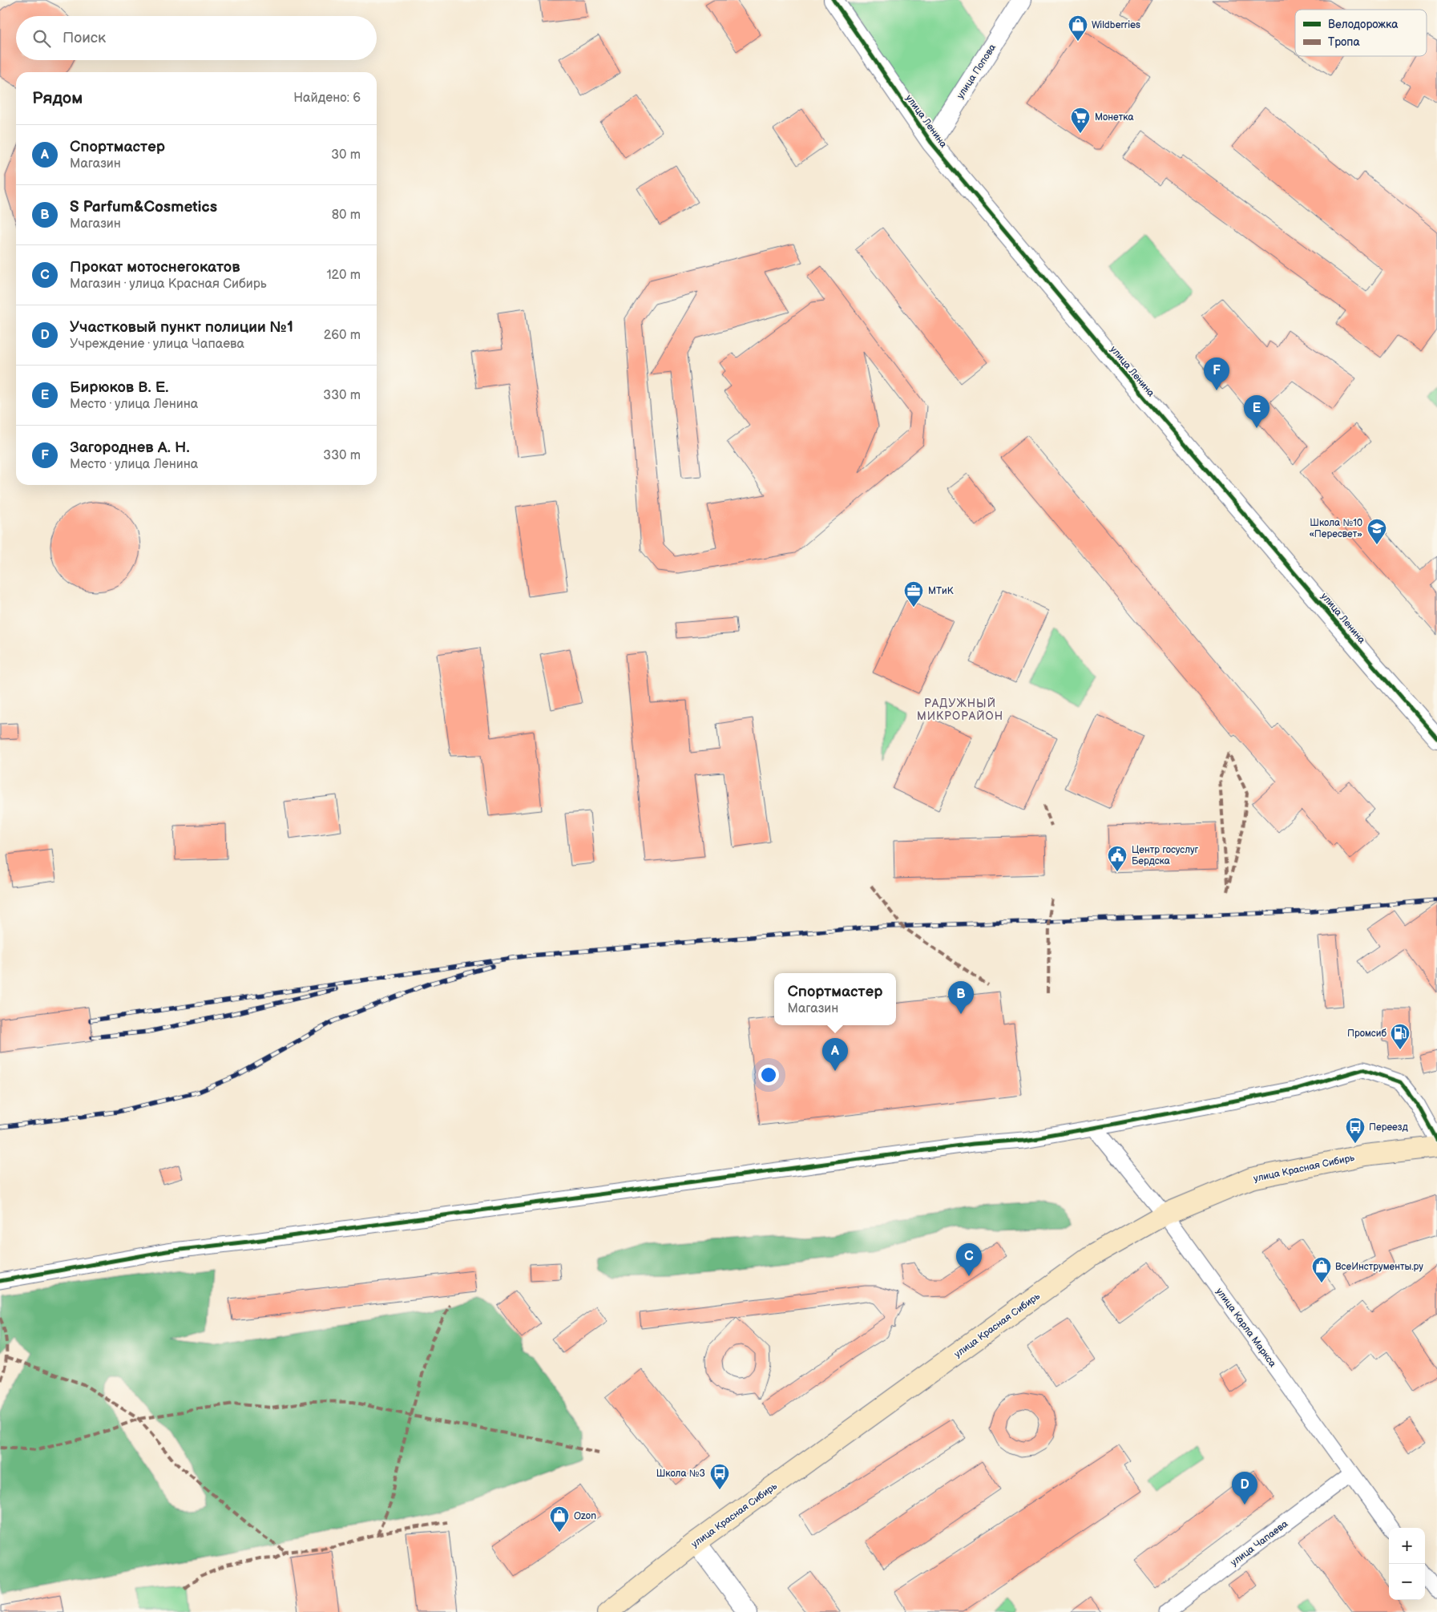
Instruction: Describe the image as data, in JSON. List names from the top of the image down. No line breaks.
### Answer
{"streets":{"main road":["улица Красная Сибирь"],"street":["улица Попова","улица Ленина","улица Карла Маркса","улица Чапаева"]},"crossings":[["улица Попова","улица Ленина"],["улица Красная Сибирь","улица Карла Маркса"],["улица Карла Маркса","улица Чапаева"]],"districts":["РАДУЖНЫЙ МИКРОРАЙОН"],"places":{"shop":["Wildberries","ВсеИнструменты.ру","Ozon"],"supermarket":["Монетка"],"school or university":["Школа №10 «Пересвет»"],"office":["МТиК"],"public building":["Центр госуслуг Бердска"],"fuel station":["Промсиб"],"bus stop":["Переезд","Школа №3"]},"legend":["Велодорожка","Тропа"],"page":{"search":"Поиск","heading":["Рядом","Найдено: 6"],"list":[{"mark":"A","name":"Спортмастер","note":"Магазин","value":"30 m"},{"mark":"B","name":"S Parfum&Cosmetics","note":"Магазин","value":"80 m"},{"mark":"C","name":"Прокат мотоснегокатов","note":"Магазин · улица Красная Сибирь","value":"120 m"},{"mark":"D","name":"Участковый пункт полиции №1","note":"Учреждение · улица Чапаева","value":"260 m"},{"mark":"E","name":"Бирюков В. Е.","note":"Место · улица Ленина","value":"330 m"},{"mark":"F","name":"Загороднев А. Н.","note":"Место · улица Ленина","value":"330 m"}],"pins":["F","E","B","A","C","D"],"popup":["Спортмастер","Магазин"],"map_buttons":["+","−"]}}
